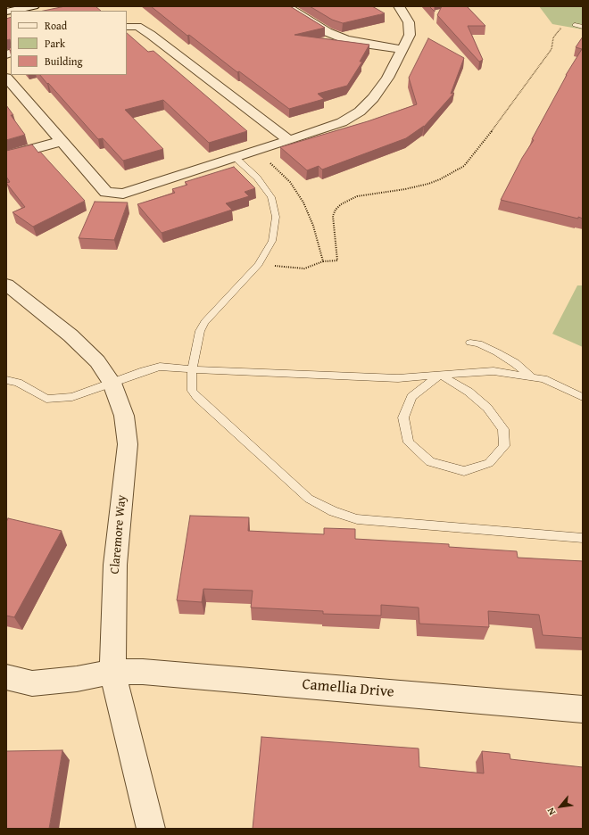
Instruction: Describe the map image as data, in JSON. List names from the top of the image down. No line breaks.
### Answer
{"streets":{"street":["Claremore Way","Camellia Drive"]},"crossings":[["Claremore Way","Camellia Drive"]],"legend":["Road","Park","Building"],"north":"bottom left"}
